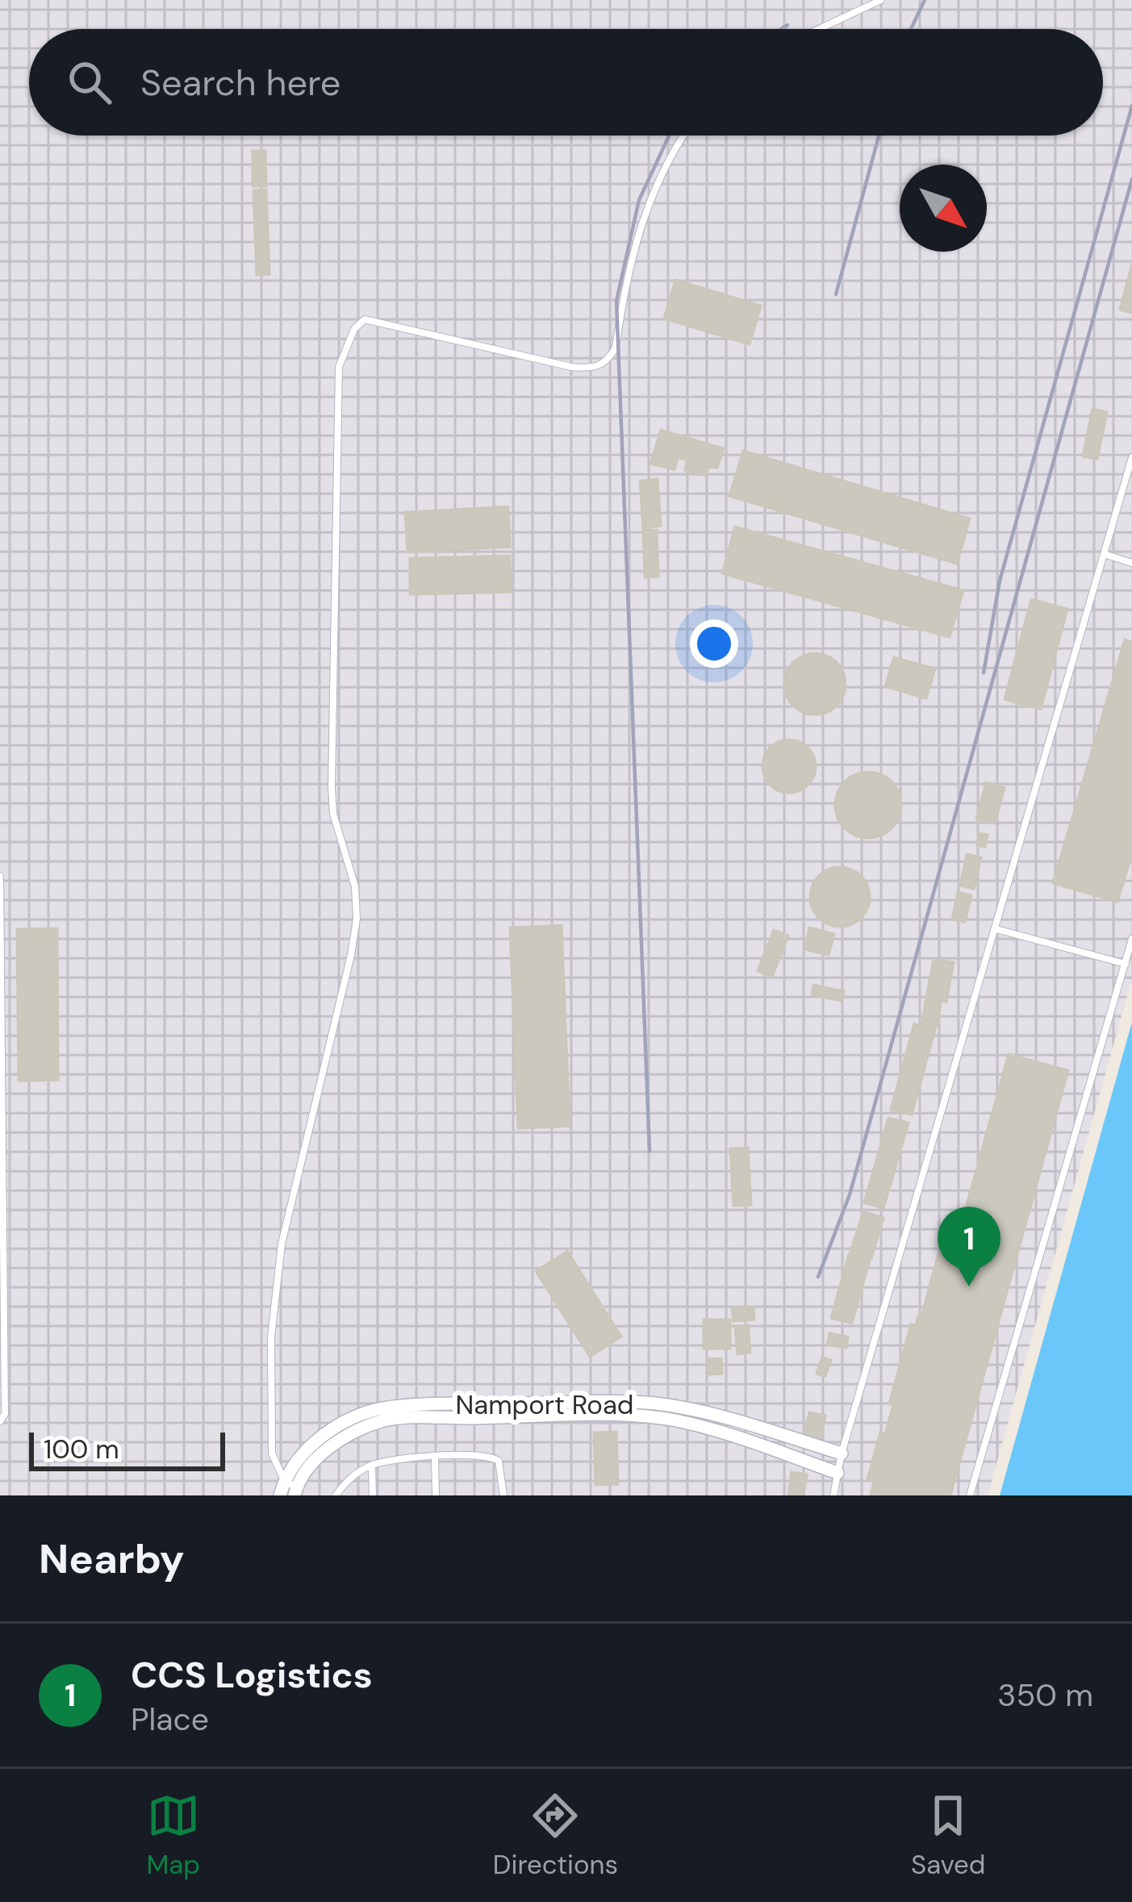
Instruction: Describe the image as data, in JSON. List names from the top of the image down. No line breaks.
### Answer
{"streets":{"street":["Namport Road"]},"scale_bar":"100 m","north":"bottom right","page":{"search":"Search here","pins":"1","scale":"100 m","heading":"Nearby","list":[{"mark":"1","name":"CCS Logistics","note":"Place","value":"350 m"}],"nav":["Map","Directions","Saved"]}}
